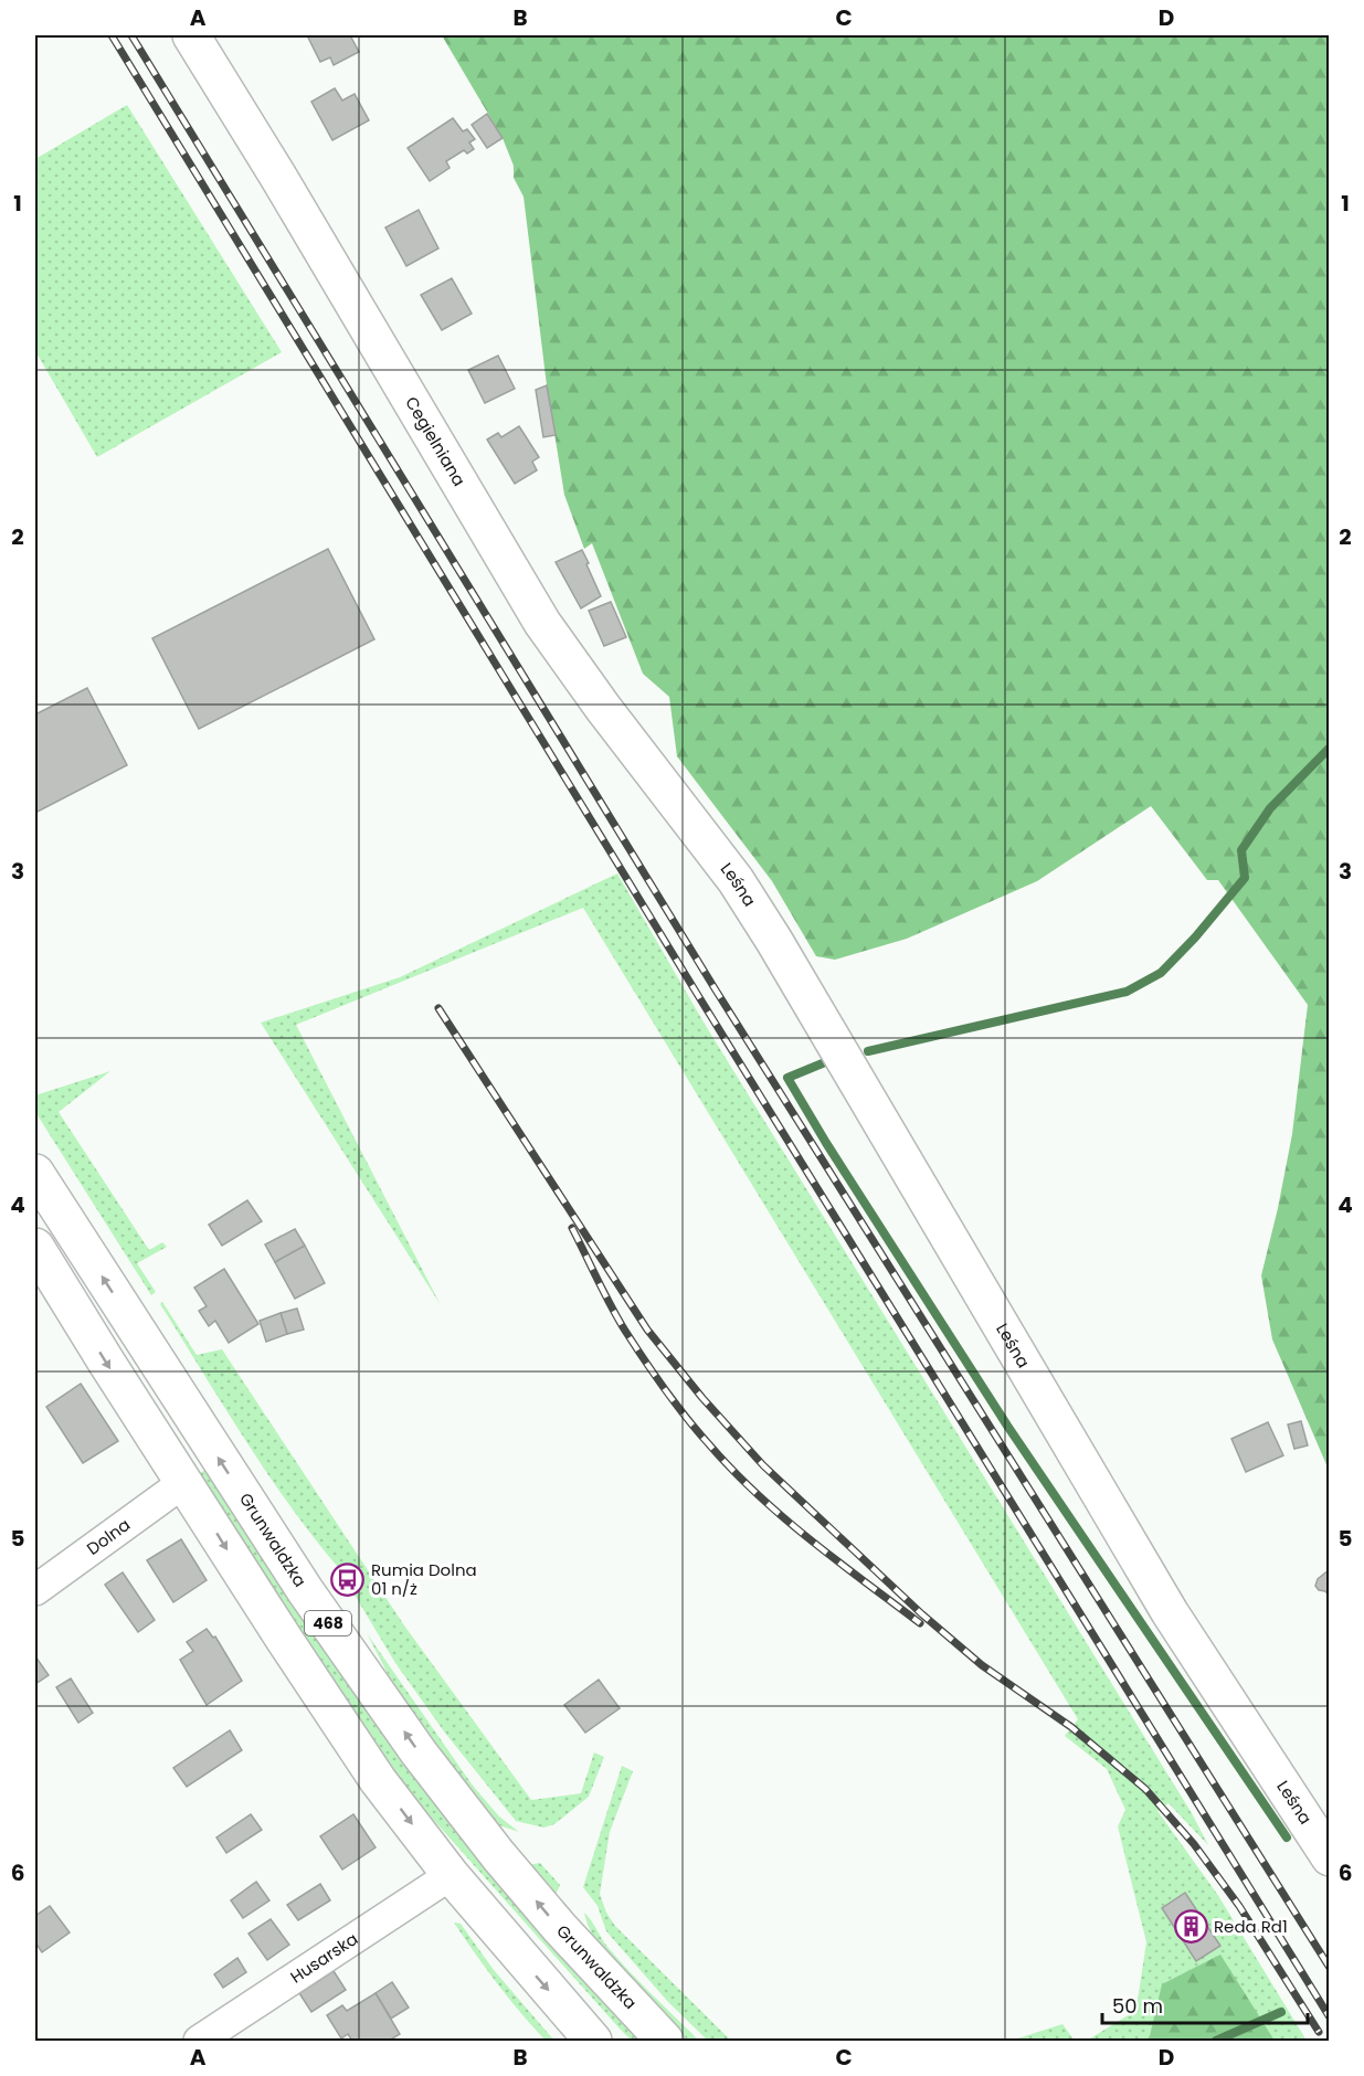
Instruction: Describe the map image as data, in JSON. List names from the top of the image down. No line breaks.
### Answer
{"streets":{"street":["Cegielniana","Leśna","Dolna","Grunwaldzka","468","Husarska"]},"crossings":[["Cegielniana","Leśna"],["Dolna","468"],["468","Husarska"]],"places":{"bus stop":["Rumia Dolna 01 n/ż"],"building":["Reda Rd1"]},"scale_bar":"50 m","grid":{"columns":["A","B","C","D"],"rows":["1","2","3","4","5","6"]}}
